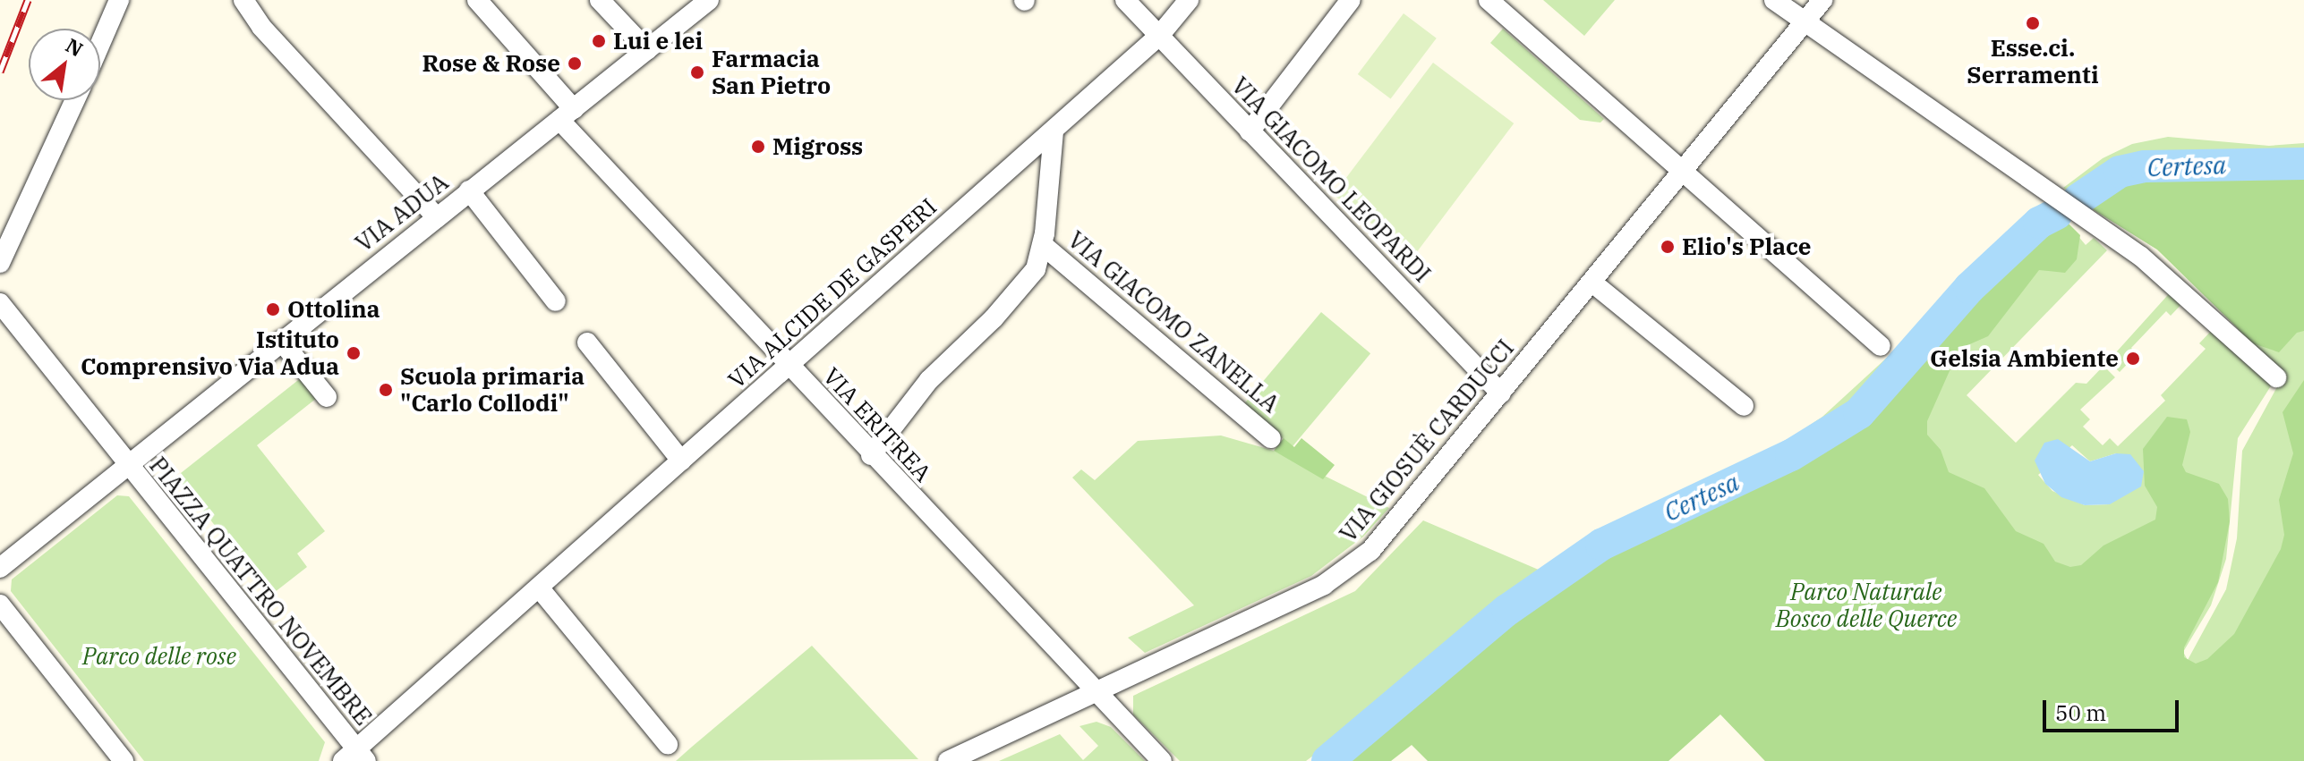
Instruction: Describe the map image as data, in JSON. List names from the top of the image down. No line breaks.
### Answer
{"streets":{"street":["VIA GIACOMO LEOPARDI","VIA ADUA","VIA ALCIDE DE GASPERI","VIA GIACOMO ZANELLA","VIA ERITREA","VIA GIOSUÈ CARDUCCI","PIAZZA QUATTRO NOVEMBRE"]},"crossings":[["VIA GIACOMO LEOPARDI","VIA ALCIDE DE GASPERI"],["VIA GIACOMO LEOPARDI","VIA GIOSUÈ CARDUCCI"],["VIA ADUA","VIA ERITREA"],["VIA ADUA","PIAZZA QUATTRO NOVEMBRE"],["VIA ALCIDE DE GASPERI","VIA ERITREA"],["VIA ALCIDE DE GASPERI","PIAZZA QUATTRO NOVEMBRE"],["VIA ERITREA","VIA GIOSUÈ CARDUCCI"]],"water":["Certesa"],"parks":["Parco Naturale Bosco delle Querce","Parco delle rose"],"places":["Esse.ci. Serramenti","Lui e lei","Rose & Rose","Farmacia San Pietro","Migross","Elio's Place","Ottolina","Istituto Comprensivo Via Adua","Gelsia Ambiente","Scuola primaria \"Carlo Collodi\""],"scale_bar":"50 m","north":"top right"}
